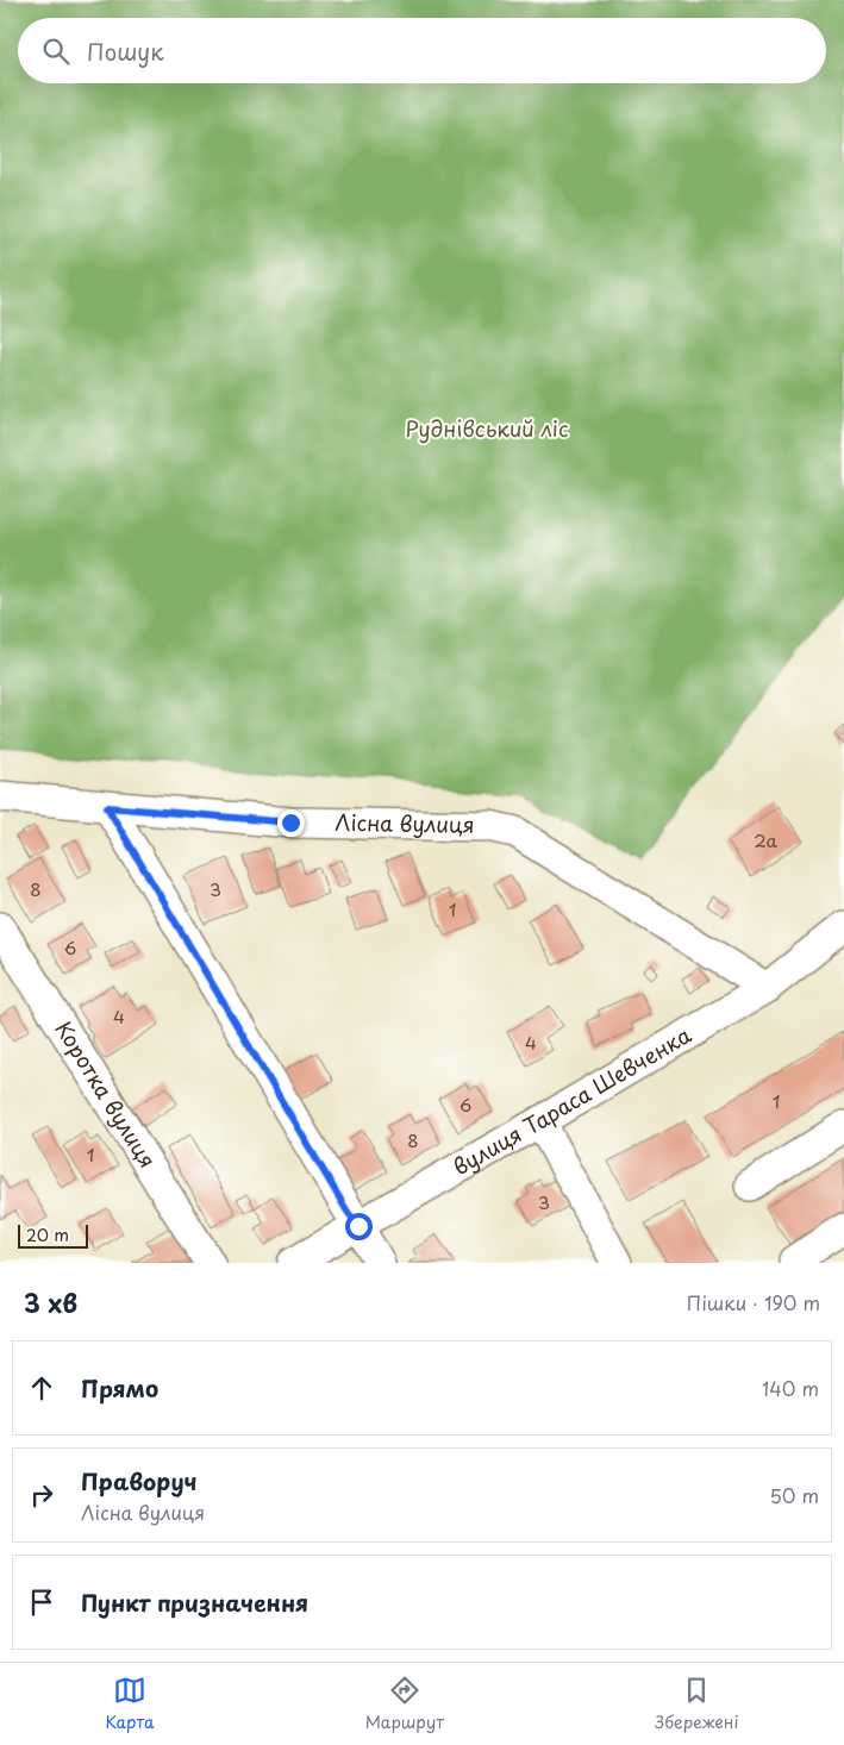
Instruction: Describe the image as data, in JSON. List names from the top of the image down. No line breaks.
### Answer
{"streets":{"street":["Лісна вулиця","Коротка вулиця","вулиця Тараса Шевченка"]},"crossings":[["Лісна вулиця","вулиця Тараса Шевченка"]],"parks":["Руднівський ліс"],"house_numbers":["2а","8","3","1","6","4","4","1","6","8","1","3"],"scale_bar":"20 m","page":{"search":"Пошук","scale":"20 m","heading":["3 хв","Пішки · 190 m"],"list":[["Прямо","140 m"],["Праворуч","Лісна вулиця","50 m"],"Пункт призначення"],"nav":["Карта","Маршрут","Збережені"]}}
